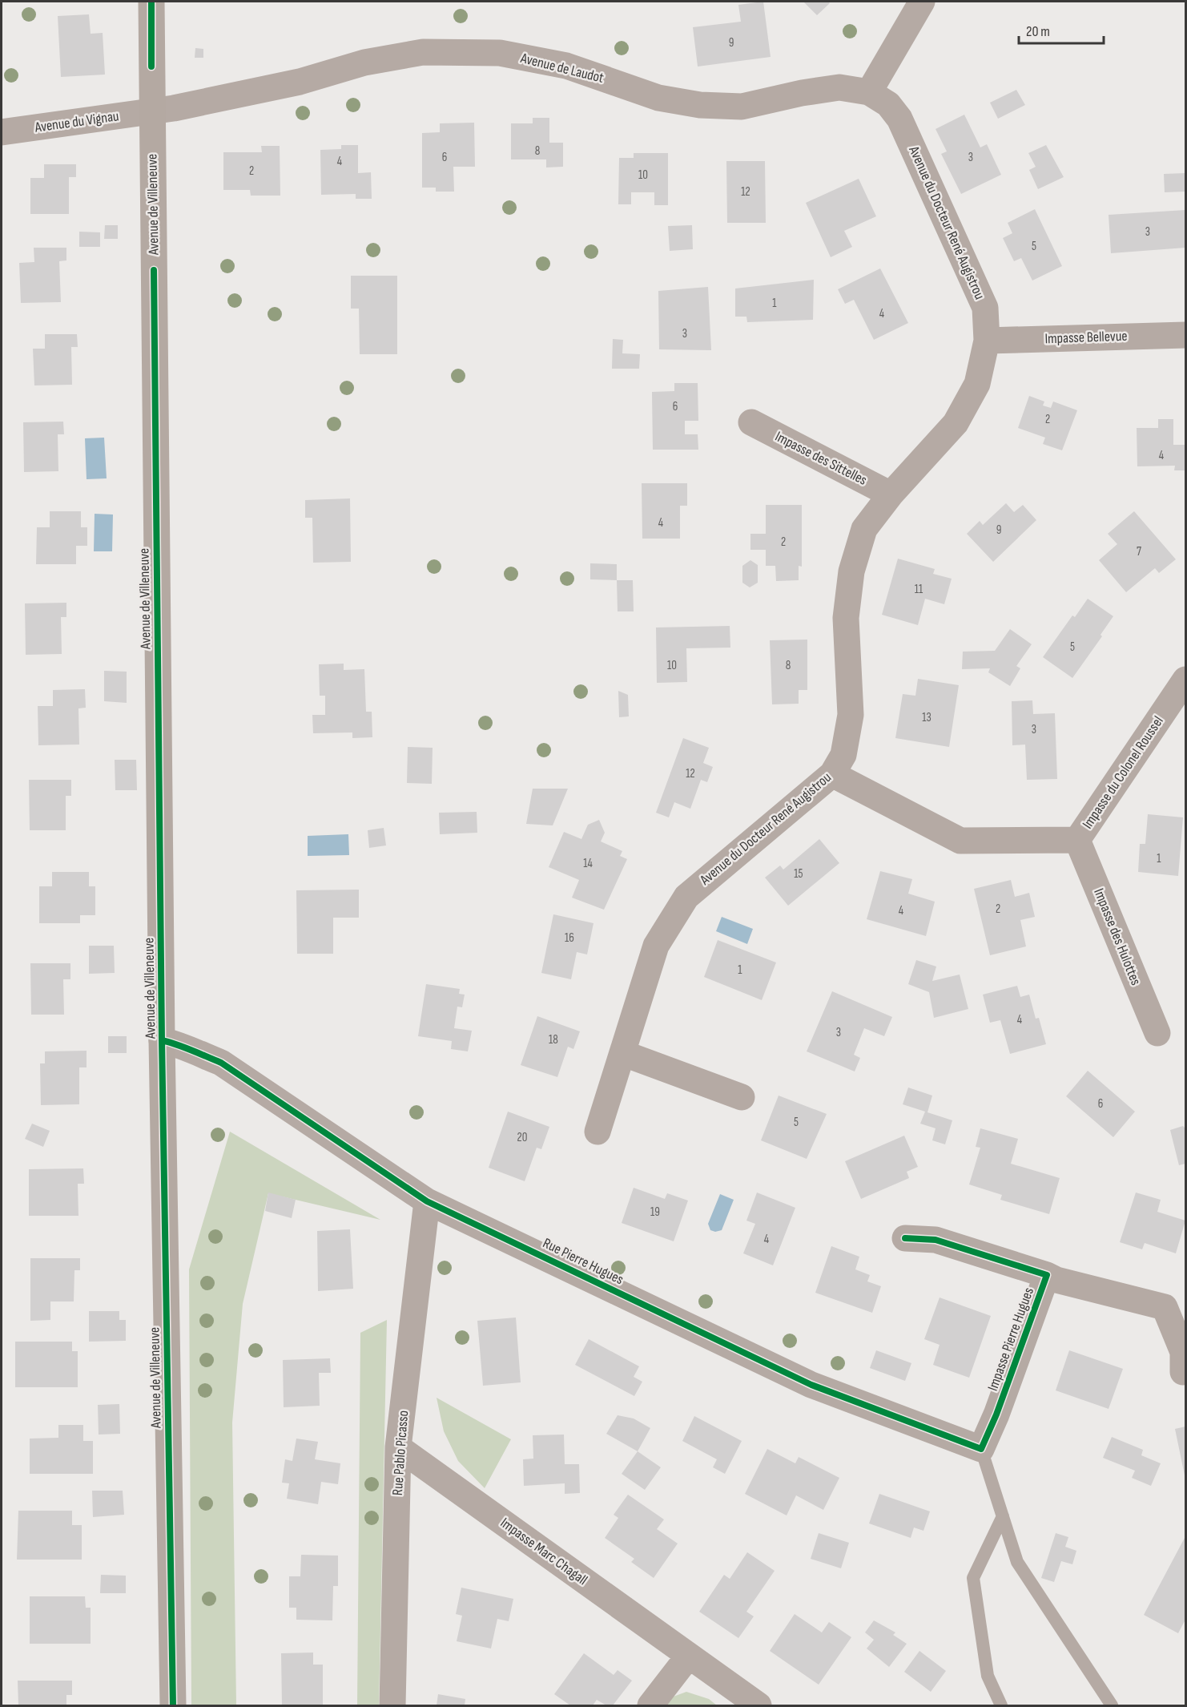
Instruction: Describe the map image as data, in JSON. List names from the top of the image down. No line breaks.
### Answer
{"streets":{"main road":["Avenue de Villeneuve"],"street":["Avenue de Laudot","Avenue du Vignau","Avenue du Docteur René Augistrou","Impasse Bellevue","Impasse des Sittelles","Impasse du Colonel Roussel","Impasse des Hulottes","Rue Pierre Hugues","Impasse Pierre Hugues","Rue Pablo Picasso","Impasse Marc Chagall"]},"crossings":[["Avenue de Laudot","Avenue du Vignau"],["Avenue de Laudot","Avenue de Villeneuve"],["Avenue de Laudot","Avenue du Docteur René Augistrou"],["Avenue du Vignau","Avenue de Villeneuve"],["Avenue de Villeneuve","Rue Pierre Hugues"],["Avenue du Docteur René Augistrou","Impasse Bellevue"],["Avenue du Docteur René Augistrou","Impasse des Sittelles"],["Avenue du Docteur René Augistrou","Impasse du Colonel Roussel"],["Impasse du Colonel Roussel","Impasse des Hulottes"],["Rue Pierre Hugues","Impasse Pierre Hugues"],["Rue Pierre Hugues","Rue Pablo Picasso"],["Rue Pablo Picasso","Impasse Marc Chagall"]],"house_numbers":["9","8","6","3","4","2","10","12","3","5","1","4","3","6","2","4","4","9","2","7","11","5","10","8","13","3","12","1","14","15","2","4","16","1","4","3","18","6","5","20","19","4"],"scale_bar":"20 m"}
